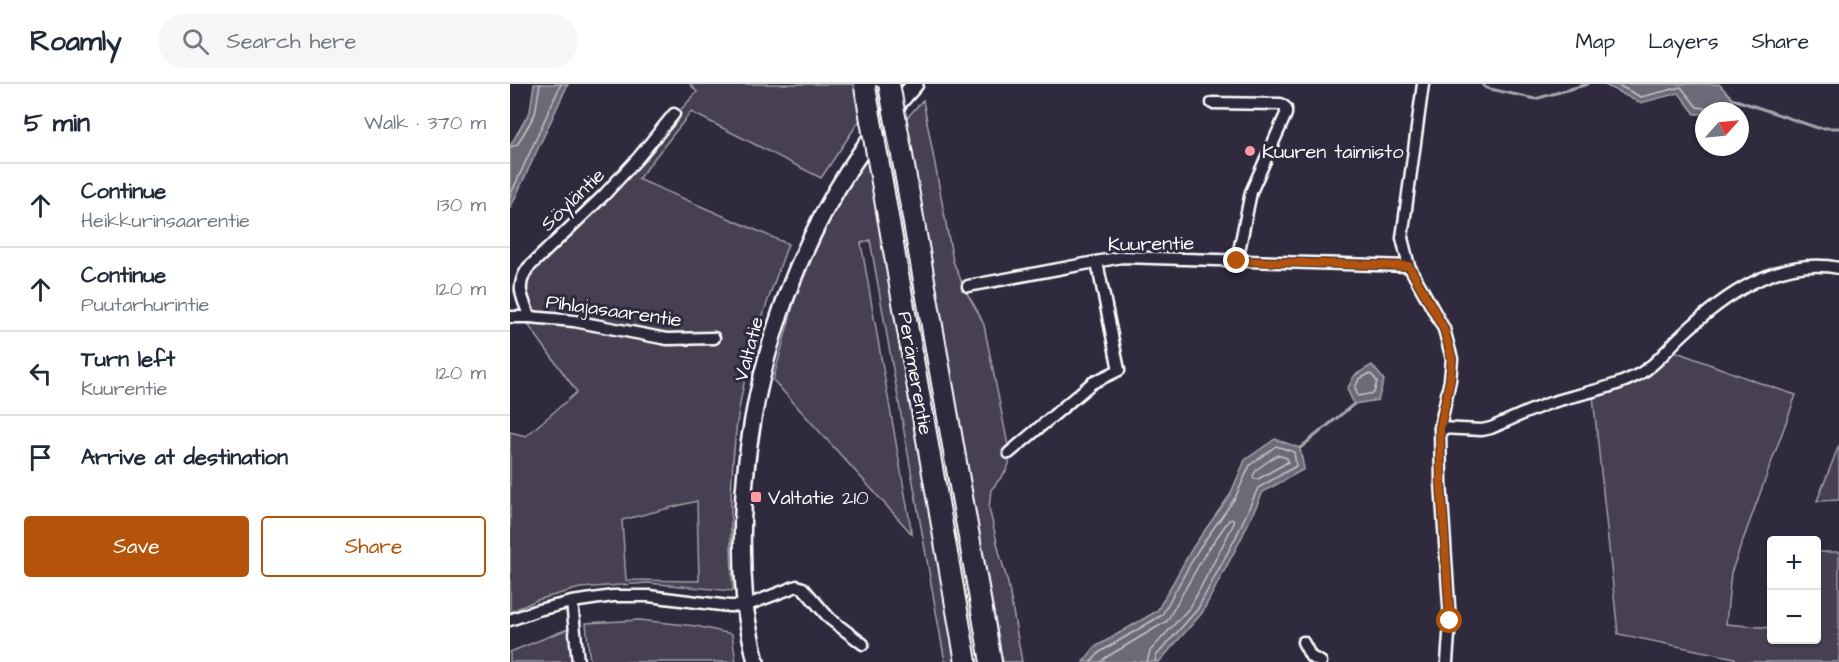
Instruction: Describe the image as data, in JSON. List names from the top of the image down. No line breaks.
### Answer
{"streets":{"highway":["Perämerentie"],"main road":["Valtatie"],"street":["Söyläntie","Kuurentie","Pihlajasaarentie"]},"crossings":[["Söyläntie","Pihlajasaarentie"]],"places":{"other":["Kuuren taimisto"],"transit":["Valtatie 210"]},"north":"top right","page":{"header":"Roamly","search":"Search here","nav":["Map","Layers","Share"],"heading":["5 min","Walk · 370 m"],"list":[["Continue","Heikkurinsaarentie","130 m"],["Continue","Puutarhurintie","120 m"],["Turn left","Kuurentie","120 m"],"Arrive at destination"],"buttons":["Save","Share"],"map_buttons":["+","−"]}}
